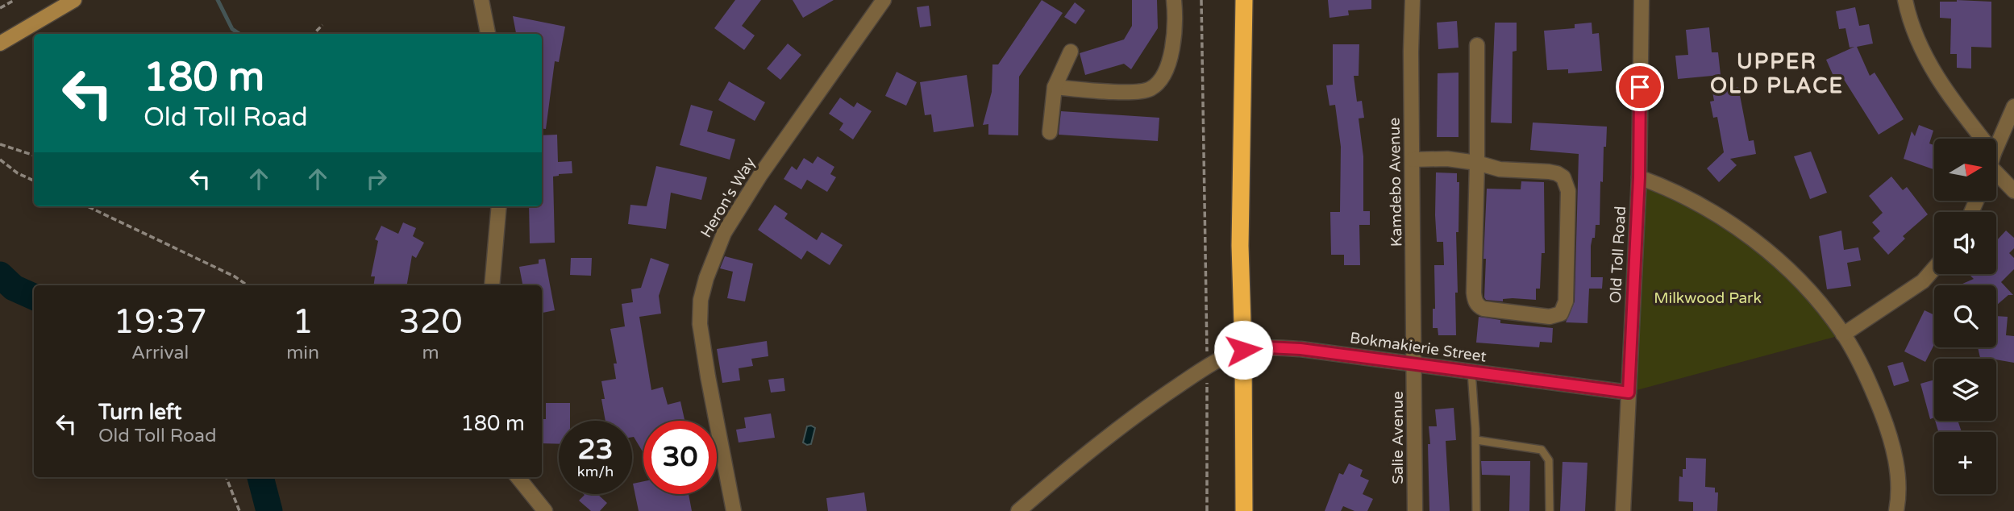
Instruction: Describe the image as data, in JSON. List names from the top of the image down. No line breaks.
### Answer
{"streets":{"street":["Kamdebo Avenue","Heron's Way","Old Toll Road","Bokmakierie Street","Salie Avenue"]},"crossings":[["Kamdebo Avenue","Bokmakierie Street"],["Kamdebo Avenue","Salie Avenue"],["Old Toll Road","Bokmakierie Street"],["Bokmakierie Street","Salie Avenue"]],"districts":["UPPER OLD PLACE"],"parks":["Milkwood Park"],"north":"right","page":{"turn":["180 m","Old Toll Road"],"map_buttons":"+","eta":["19:37","Arrival","1","min","320","m"],"list":[{"name":"Turn left","note":"Old Toll Road","value":"180 m"}],"speed":"23 km/h","limit":"30"}}
